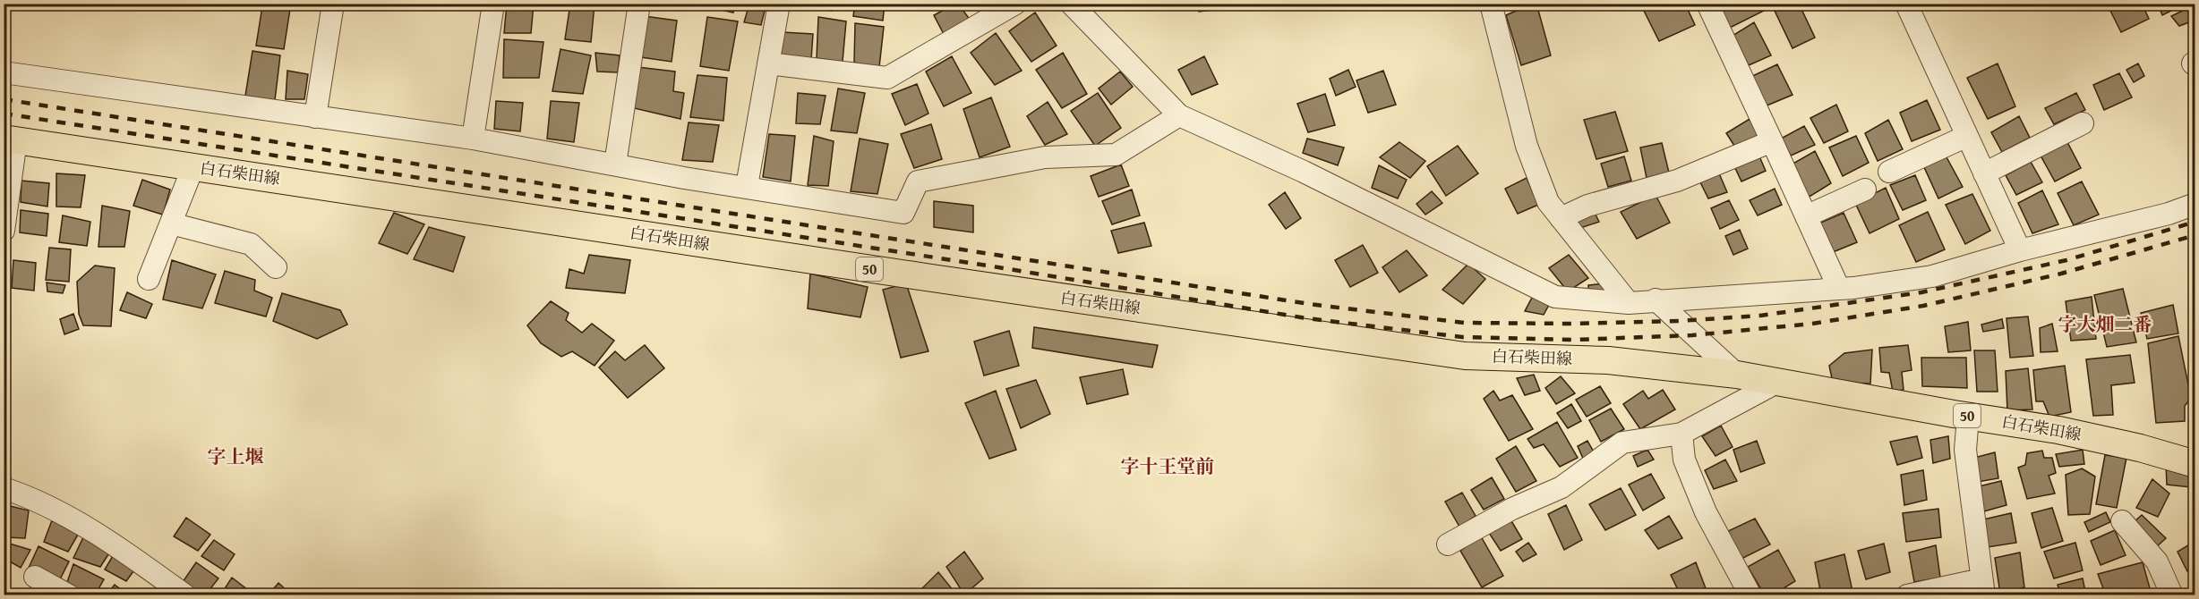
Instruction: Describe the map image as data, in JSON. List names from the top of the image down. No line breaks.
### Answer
{"streets":{"main road":["白石柴田線","50"]},"districts":["字大畑二番","字上堰","字十王堂前"]}
